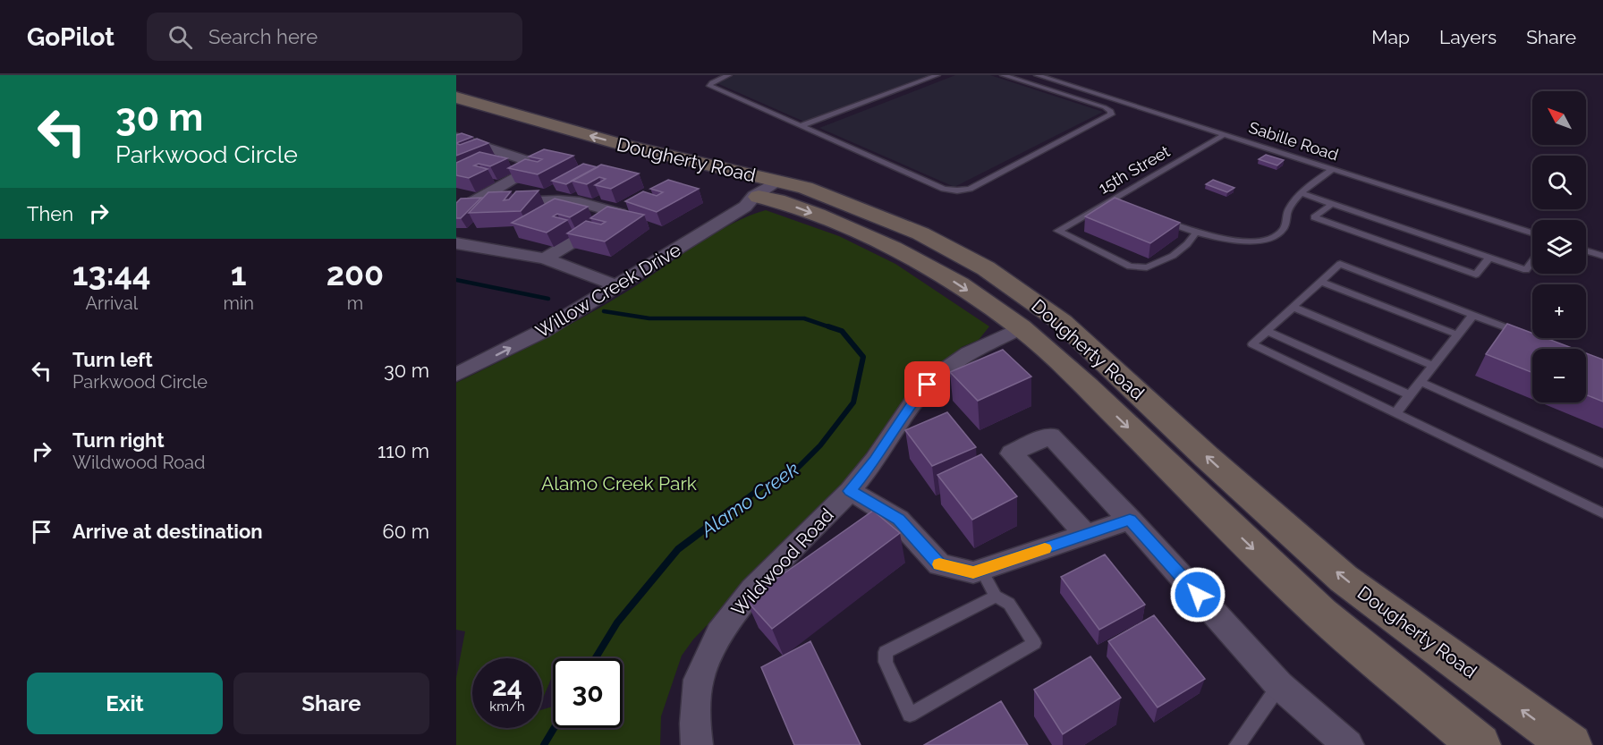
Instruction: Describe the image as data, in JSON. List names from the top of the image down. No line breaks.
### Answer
{"streets":{"main road":["Dougherty Road"],"street":["Willow Creek Drive","Wildwood Road"],"lane":["Sabille Road","15th Street"]},"crossings":[["Sabille Road","15th Street"],["Dougherty Road","Willow Creek Drive"],["Dougherty Road","Wildwood Road"]],"water":["Alamo Creek"],"parks":["Alamo Creek Park"],"north":"top left","page":{"header":"GoPilot","search":"Search here","nav":["Map","Layers","Share"],"turn":["30 m","Parkwood Circle"],"map_buttons":["+","−"],"then":"Then","eta":["13:44","Arrival","1","min","200","m"],"list":[{"name":"Turn left","note":"Parkwood Circle","value":"30 m"},{"name":"Turn right","note":"Wildwood Road","value":"110 m"},{"name":"Arrive at destination","value":"60 m"}],"speed":"24 km/h","limit":"30","buttons":["Exit","Share"]}}
